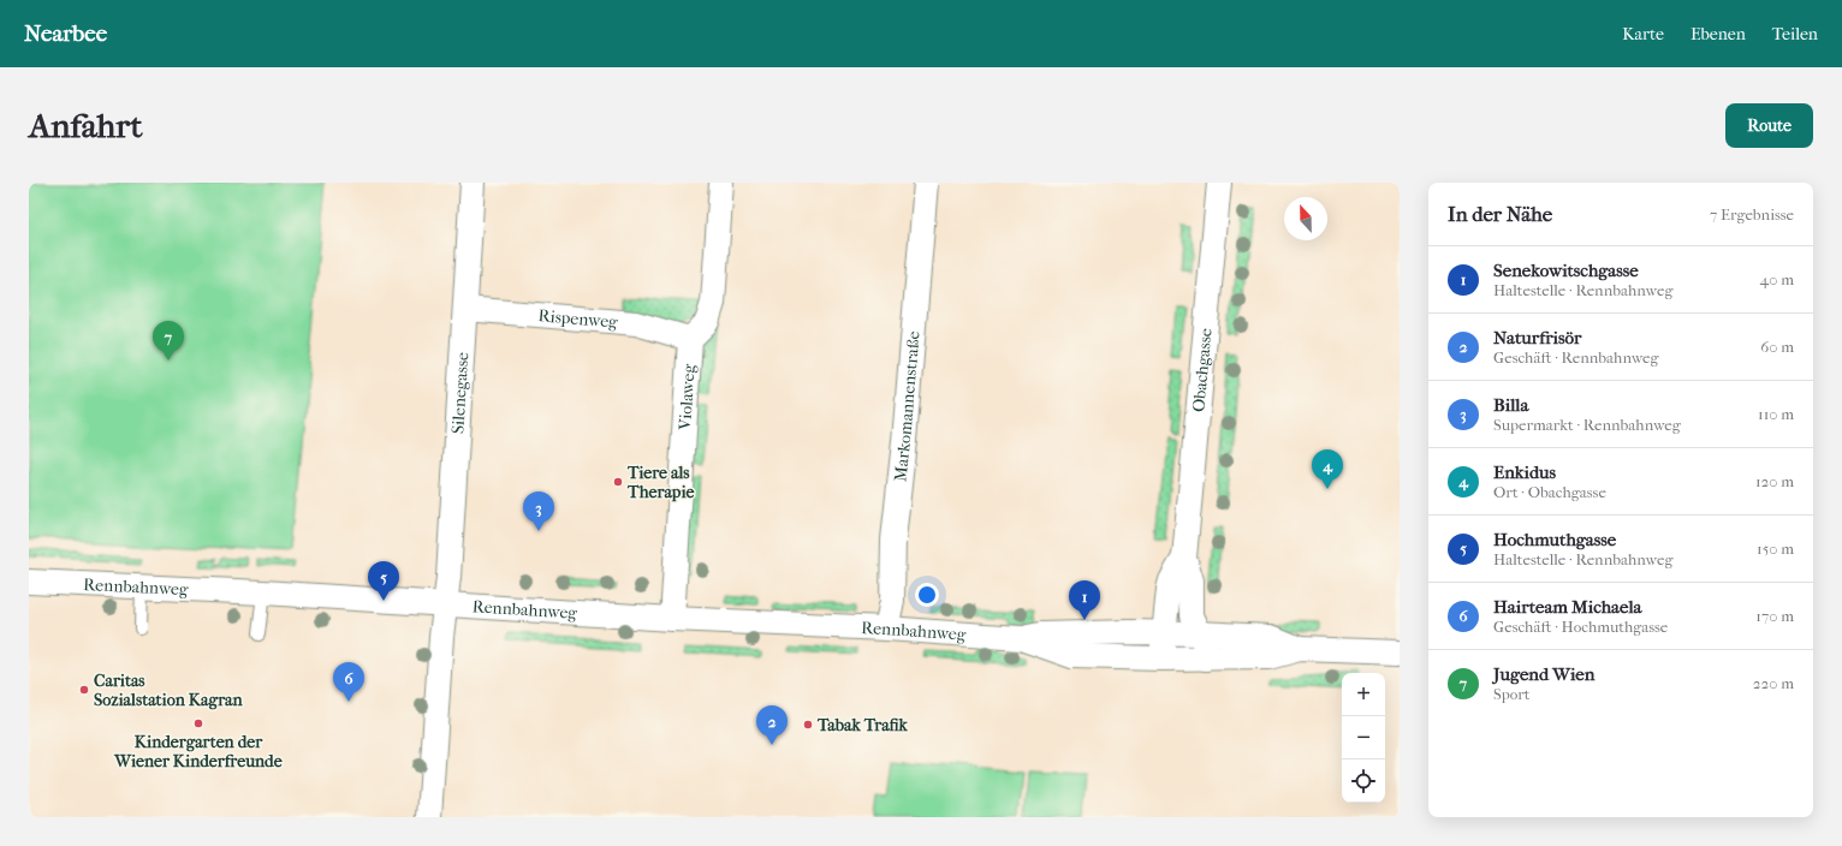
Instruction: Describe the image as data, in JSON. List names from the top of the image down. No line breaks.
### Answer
{"streets":{"street":["Rispenweg","Obachgasse","Silenegasse","Violaweg","Markomannenstraße","Rennbahnweg"]},"crossings":[["Rispenweg","Silenegasse"],["Rispenweg","Violaweg"],["Obachgasse","Rennbahnweg"],["Silenegasse","Rennbahnweg"],["Violaweg","Rennbahnweg"],["Markomannenstraße","Rennbahnweg"]],"places":["Tiere als Therapie","Caritas Sozialstation Kagran","Kindergarten der Wiener Kinderfreunde","Tabak Trafik"],"north":"top","page":{"header":"Nearbee","nav":["Karte","Ebenen","Teilen"],"buttons":"Route","title":"Anfahrt","heading":["In der Nähe","7 Ergebnisse"],"list":[{"mark":"1","name":"Senekowitschgasse","note":"Haltestelle · Rennbahnweg","value":"40 m"},{"mark":"2","name":"Naturfrisör","note":"Geschäft · Rennbahnweg","value":"60 m"},{"mark":"3","name":"Billa","note":"Supermarkt · Rennbahnweg","value":"110 m"},{"mark":"4","name":"Enkidus","note":"Ort · Obachgasse","value":"120 m"},{"mark":"5","name":"Hochmuthgasse","note":"Haltestelle · Rennbahnweg","value":"150 m"},{"mark":"6","name":"Hairteam Michaela","note":"Geschäft · Hochmuthgasse","value":"170 m"},{"mark":"7","name":"Jugend Wien","note":"Sport","value":"220 m"}],"pins":["7","4","3","5","1","6","2"],"map_buttons":["+","−"]}}
